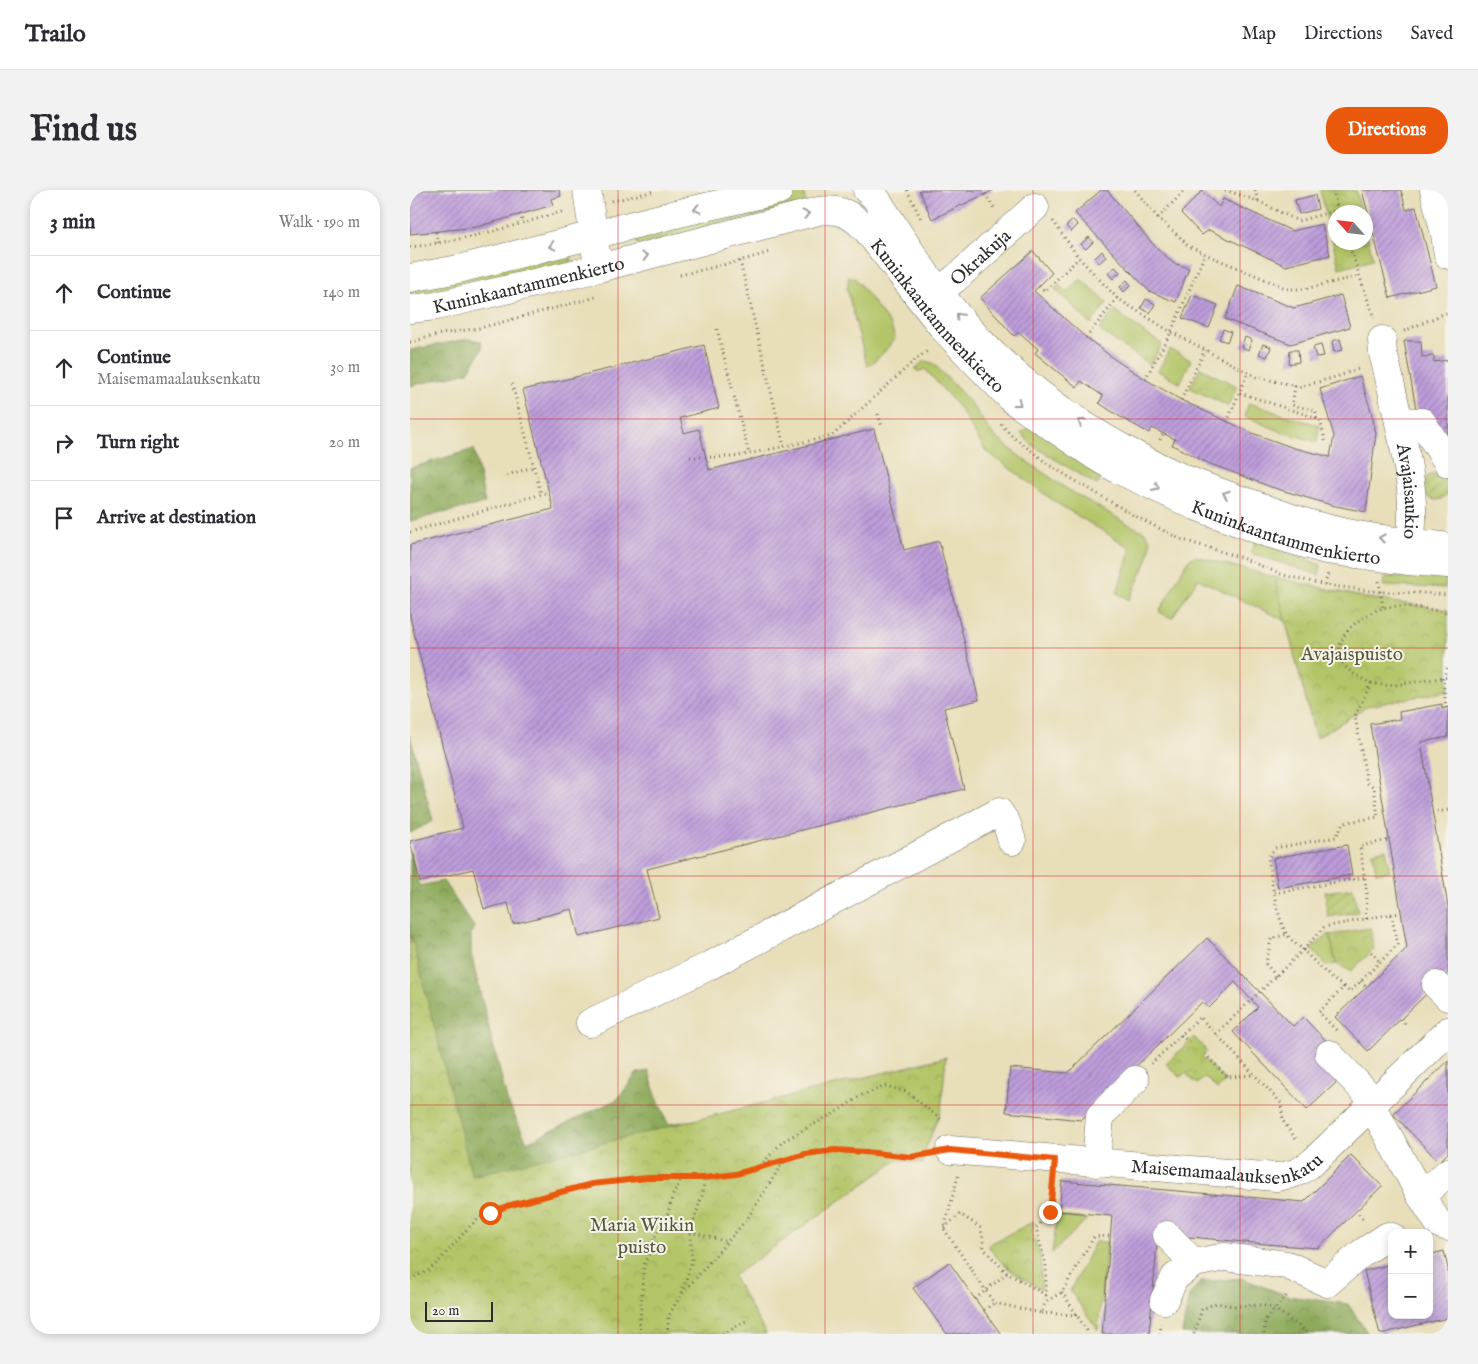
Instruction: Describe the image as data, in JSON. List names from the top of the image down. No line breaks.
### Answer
{"streets":{"street":["Okrakuja","Kuninkaantammenkierto","Avajaisaukio","Maisemamaalauksenkatu"]},"crossings":[["Okrakuja","Kuninkaantammenkierto"],["Kuninkaantammenkierto","Avajaisaukio"]],"parks":["Avajaispuisto","Maria Wiikin puisto"],"scale_bar":"20 m","north":"top left","page":{"header":"Trailo","nav":["Map","Directions","Saved"],"buttons":"Directions","title":"Find us","heading":["3 min","Walk · 190 m"],"list":[["Continue","140 m"],["Continue","Maisemamaalauksenkatu","30 m"],["Turn right","20 m"],"Arrive at destination"],"map_buttons":["+","−"],"scale":"20 m"}}
